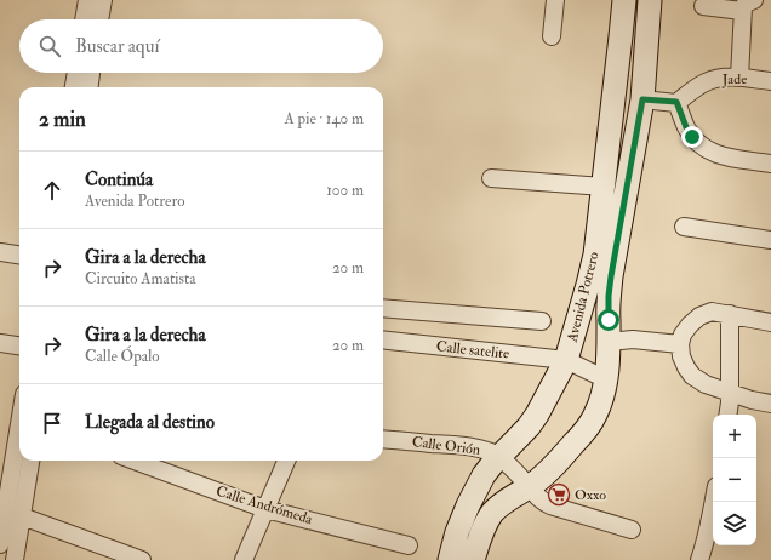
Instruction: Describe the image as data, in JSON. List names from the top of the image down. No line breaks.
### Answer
{"streets":{"street":["Jade","Avenida Potrero","Calle satelite","Calle Orión","Calle Andrómeda"]},"crossings":[["Avenida Potrero","Calle satelite"],["Avenida Potrero","Calle Orión"]],"places":{"supermarket":["Oxxo"]},"page":{"search":"Buscar aquí","heading":["2 min","A pie · 140 m"],"list":[["Continúa","Avenida Potrero","100 m"],["Gira a la derecha","Circuito Amatista","20 m"],["Gira a la derecha","Calle Ópalo","20 m"],"Llegada al destino"],"map_buttons":["+","−"]}}
